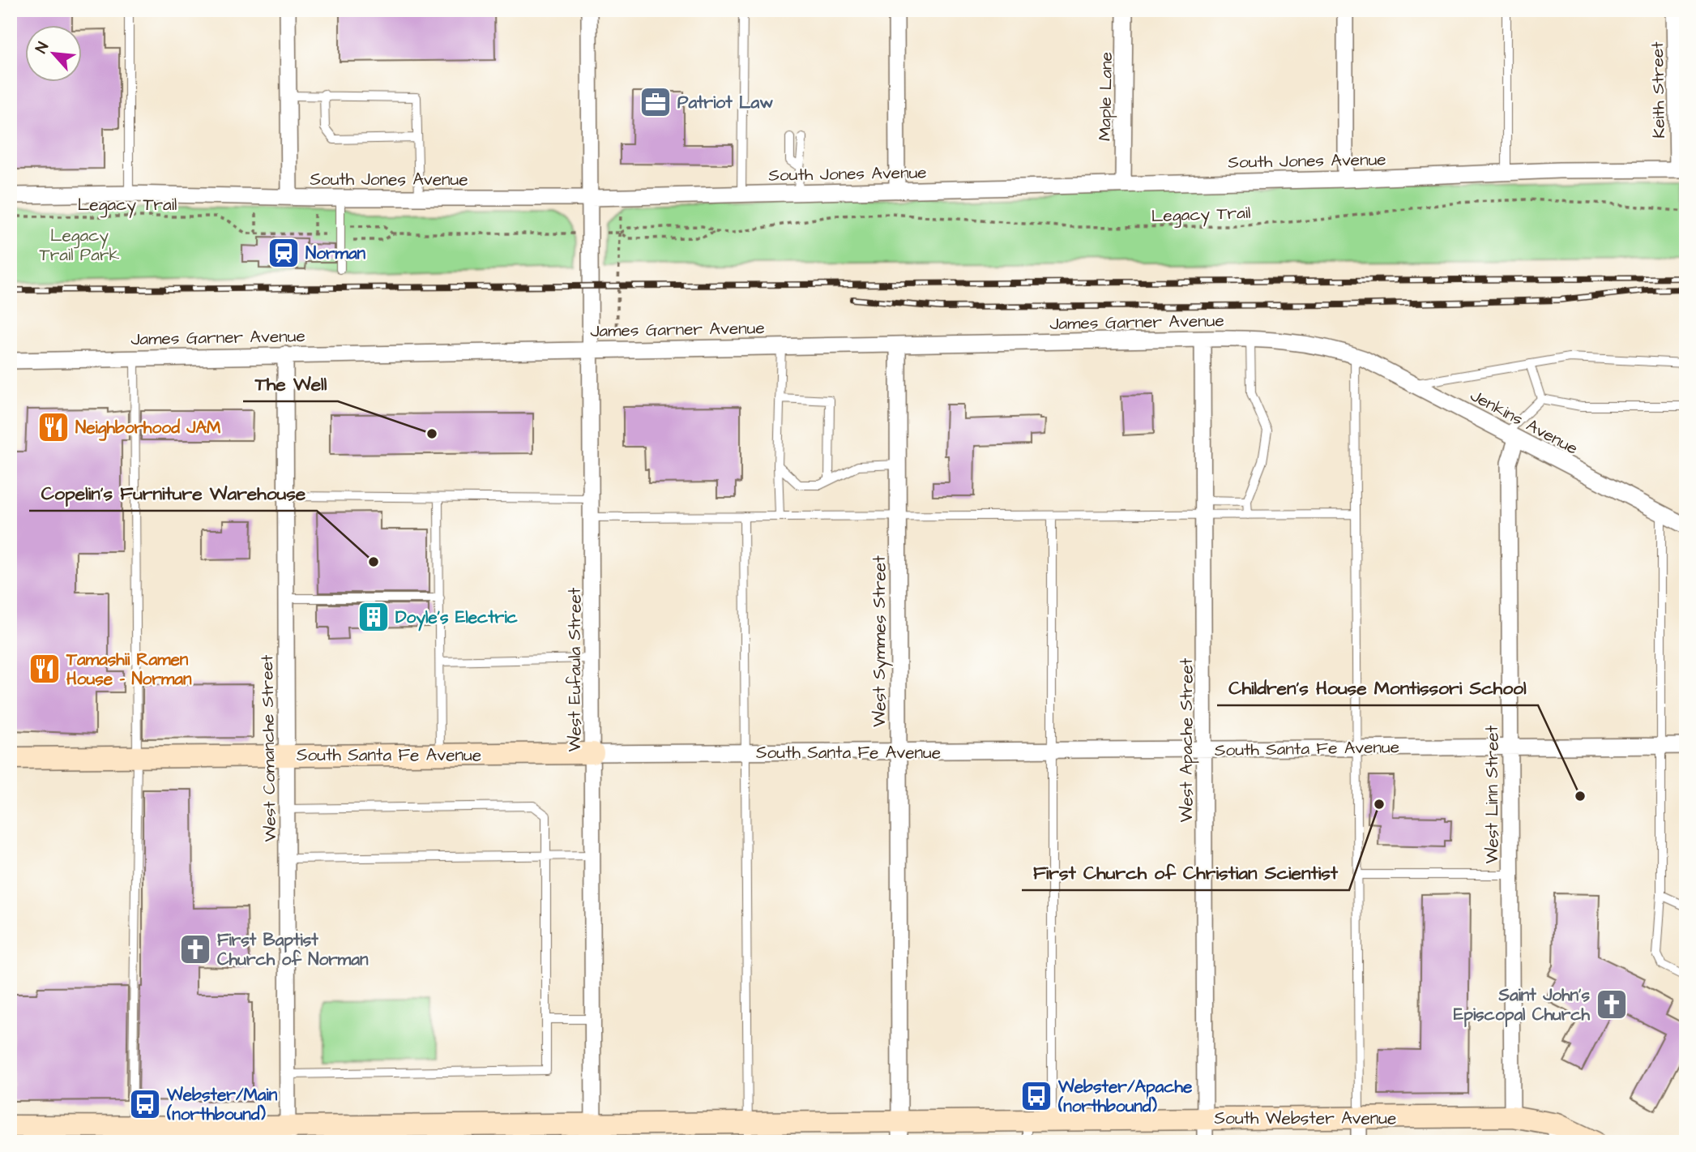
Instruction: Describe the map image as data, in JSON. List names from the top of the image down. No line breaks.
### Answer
{"streets":{"street":["Keith Street","Maple Lane","South Jones Avenue","James Garner Avenue","Jenkins Avenue","West Symmes Street","West Eufaula Street","West Apache Street","West Comanche Street","South Santa Fe Avenue","West Linn Street","South Webster Avenue"],"path":["Legacy Trail"]},"crossings":[["Keith Street","South Jones Avenue"],["Maple Lane","South Jones Avenue"],["South Jones Avenue","West Eufaula Street"],["Legacy Trail","West Eufaula Street"],["James Garner Avenue","Jenkins Avenue"],["James Garner Avenue","West Symmes Street"],["James Garner Avenue","West Eufaula Street"],["James Garner Avenue","West Apache Street"],["James Garner Avenue","West Comanche Street"],["Jenkins Avenue","West Linn Street"],["West Symmes Street","South Santa Fe Avenue"],["West Symmes Street","South Webster Avenue"],["West Eufaula Street","South Santa Fe Avenue"],["West Eufaula Street","South Webster Avenue"],["West Apache Street","South Santa Fe Avenue"],["West Apache Street","South Webster Avenue"],["West Comanche Street","South Santa Fe Avenue"],["West Comanche Street","South Webster Avenue"],["South Santa Fe Avenue","West Linn Street"],["West Linn Street","South Webster Avenue"]],"parks":["Legacy Trail Park"],"places":{"office":["Patriot Law"],"station":["Norman"],"restaurant":["Neighborhood JAM","Tamashii Ramen House - Norman"],"other":["The Well","Copelin's Furniture Warehouse","Children's House Montissori School","First Church of Christian Scientist"],"building":["Doyle's Electric"],"church":["First Baptist Church of Norman","Saint John's Episcopal Church"],"bus stop":["Webster/Apache (northbound)","Webster/Main (northbound)"]},"north":"top left"}
